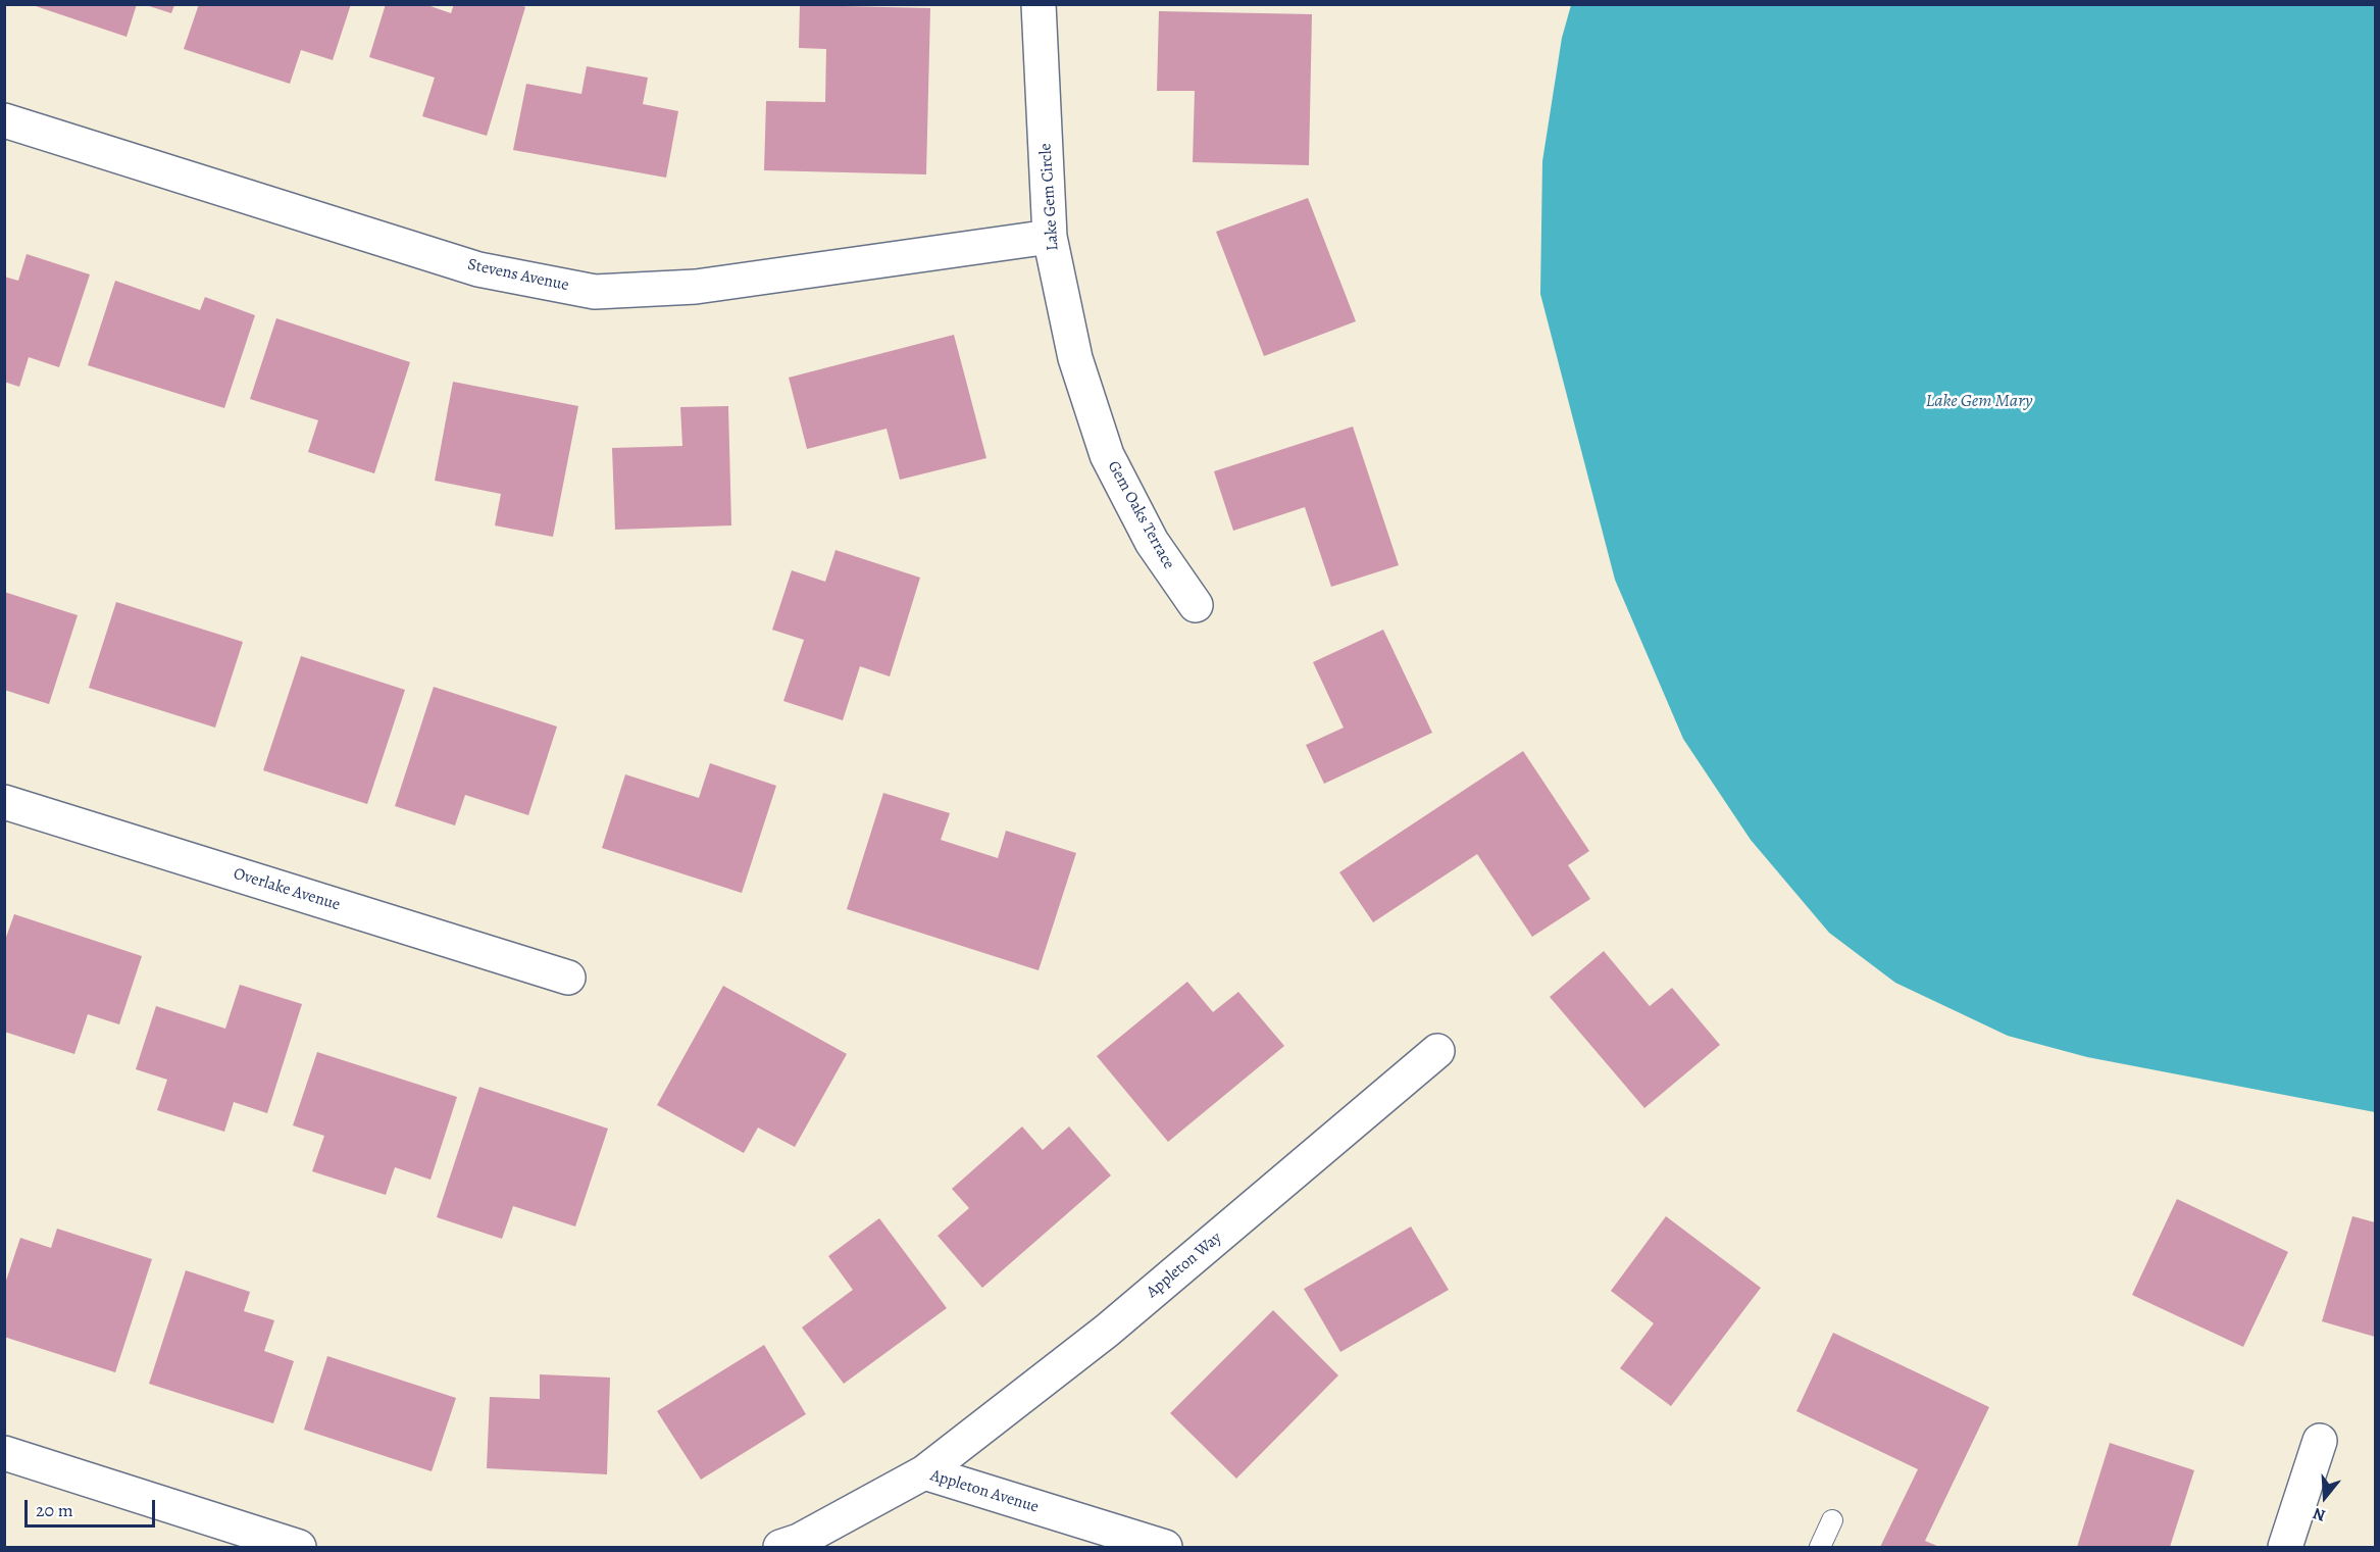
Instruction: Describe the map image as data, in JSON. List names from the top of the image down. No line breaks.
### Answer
{"streets":{"street":["Lake Gem Circle","Stevens Avenue","Gem Oaks Terrace","Overlake Avenue","Appleton Way","Appleton Avenue"]},"crossings":[["Lake Gem Circle","Stevens Avenue"],["Lake Gem Circle","Gem Oaks Terrace"],["Appleton Way","Appleton Avenue"]],"water":["Lake Gem Mary"],"scale_bar":"20 m","north":"bottom"}
